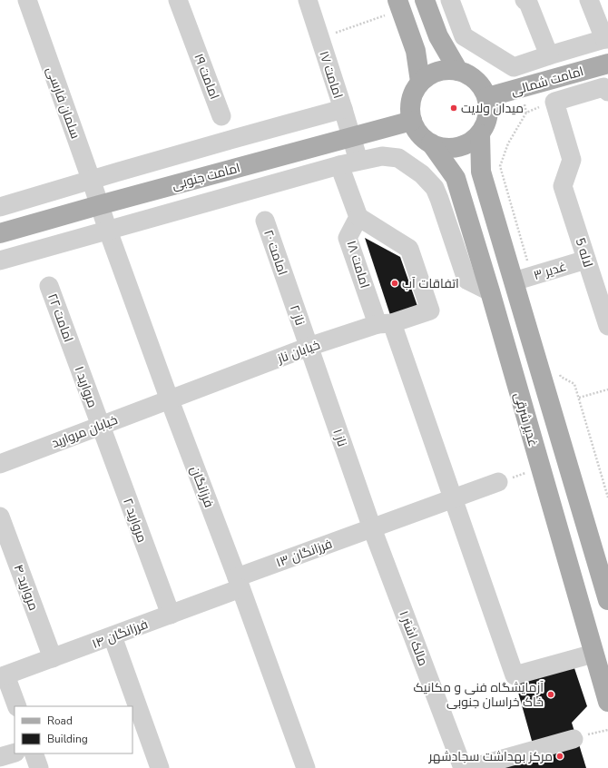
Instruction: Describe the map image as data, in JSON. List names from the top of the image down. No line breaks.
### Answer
{"streets":{"main road":["امامت شمالی","امامت جنوبی","غدیر شرقی"],"street":["امامت ۱۷","امامت ۱۹","سلمان فارسی","امامت ۲۰","لاله 5","امامت ۱۸","غدیر ۳","ناز ۲","امامت ۲۲","خیابان ناز","مروارید ۱","خیابان مروارید","ناز ۱","فرزانگان","مروارید ۲","فرزانگان ۱۳","مروارید ۴","فرزانگان ۱۴","مالک اشتر ۱"]},"crossings":[["امامت ۱۷","امامت جنوبی"],["امامت شمالی","امامت جنوبی"],["امامت شمالی","غدیر شرقی"],["سلمان فارسی","امامت جنوبی"],["سلمان فارسی","فرزانگان"],["امامت جنوبی","غدیر شرقی"],["امامت جنوبی","فرزانگان"],["امامت ۲۰","ناز ۲"],["لاله 5","غدیر ۳"],["امامت ۱۸","خیابان ناز"],["امامت ۱۸","غدیر شرقی"],["امامت ۱۸","فرزانگان ۱۳"],["غدیر ۳","غدیر شرقی"],["ناز ۲","خیابان ناز"],["ناز ۲","ناز ۱"],["امامت ۲۲","مروارید ۱"],["خیابان ناز","خیابان مروارید"],["خیابان ناز","ناز ۱"],["خیابان ناز","فرزانگان"],["مروارید ۱","خیابان مروارید"],["مروارید ۱","مروارید ۲"],["خیابان مروارید","فرزانگان"],["خیابان مروارید","مروارید ۲"],["ناز ۱","فرزانگان ۱۳"],["ناز ۱","مالک اشتر ۱"],["فرزانگان","فرزانگان ۱۳"],["فرزانگان","فرزانگان ۱۴"],["مروارید ۲","فرزانگان ۱۴"],["فرزانگان ۱۳","فرزانگان ۱۴"],["فرزانگان ۱۳","مالک اشتر ۱"],["مروارید ۴","فرزانگان ۱۴"]],"places":["میدان ولایت","اتفاقات آب","آزمایشگاه فنی و مکانیک خاک خراسان جنوبی","مرکز بهداشت سجادشهر"],"legend":["Road","Building"]}
